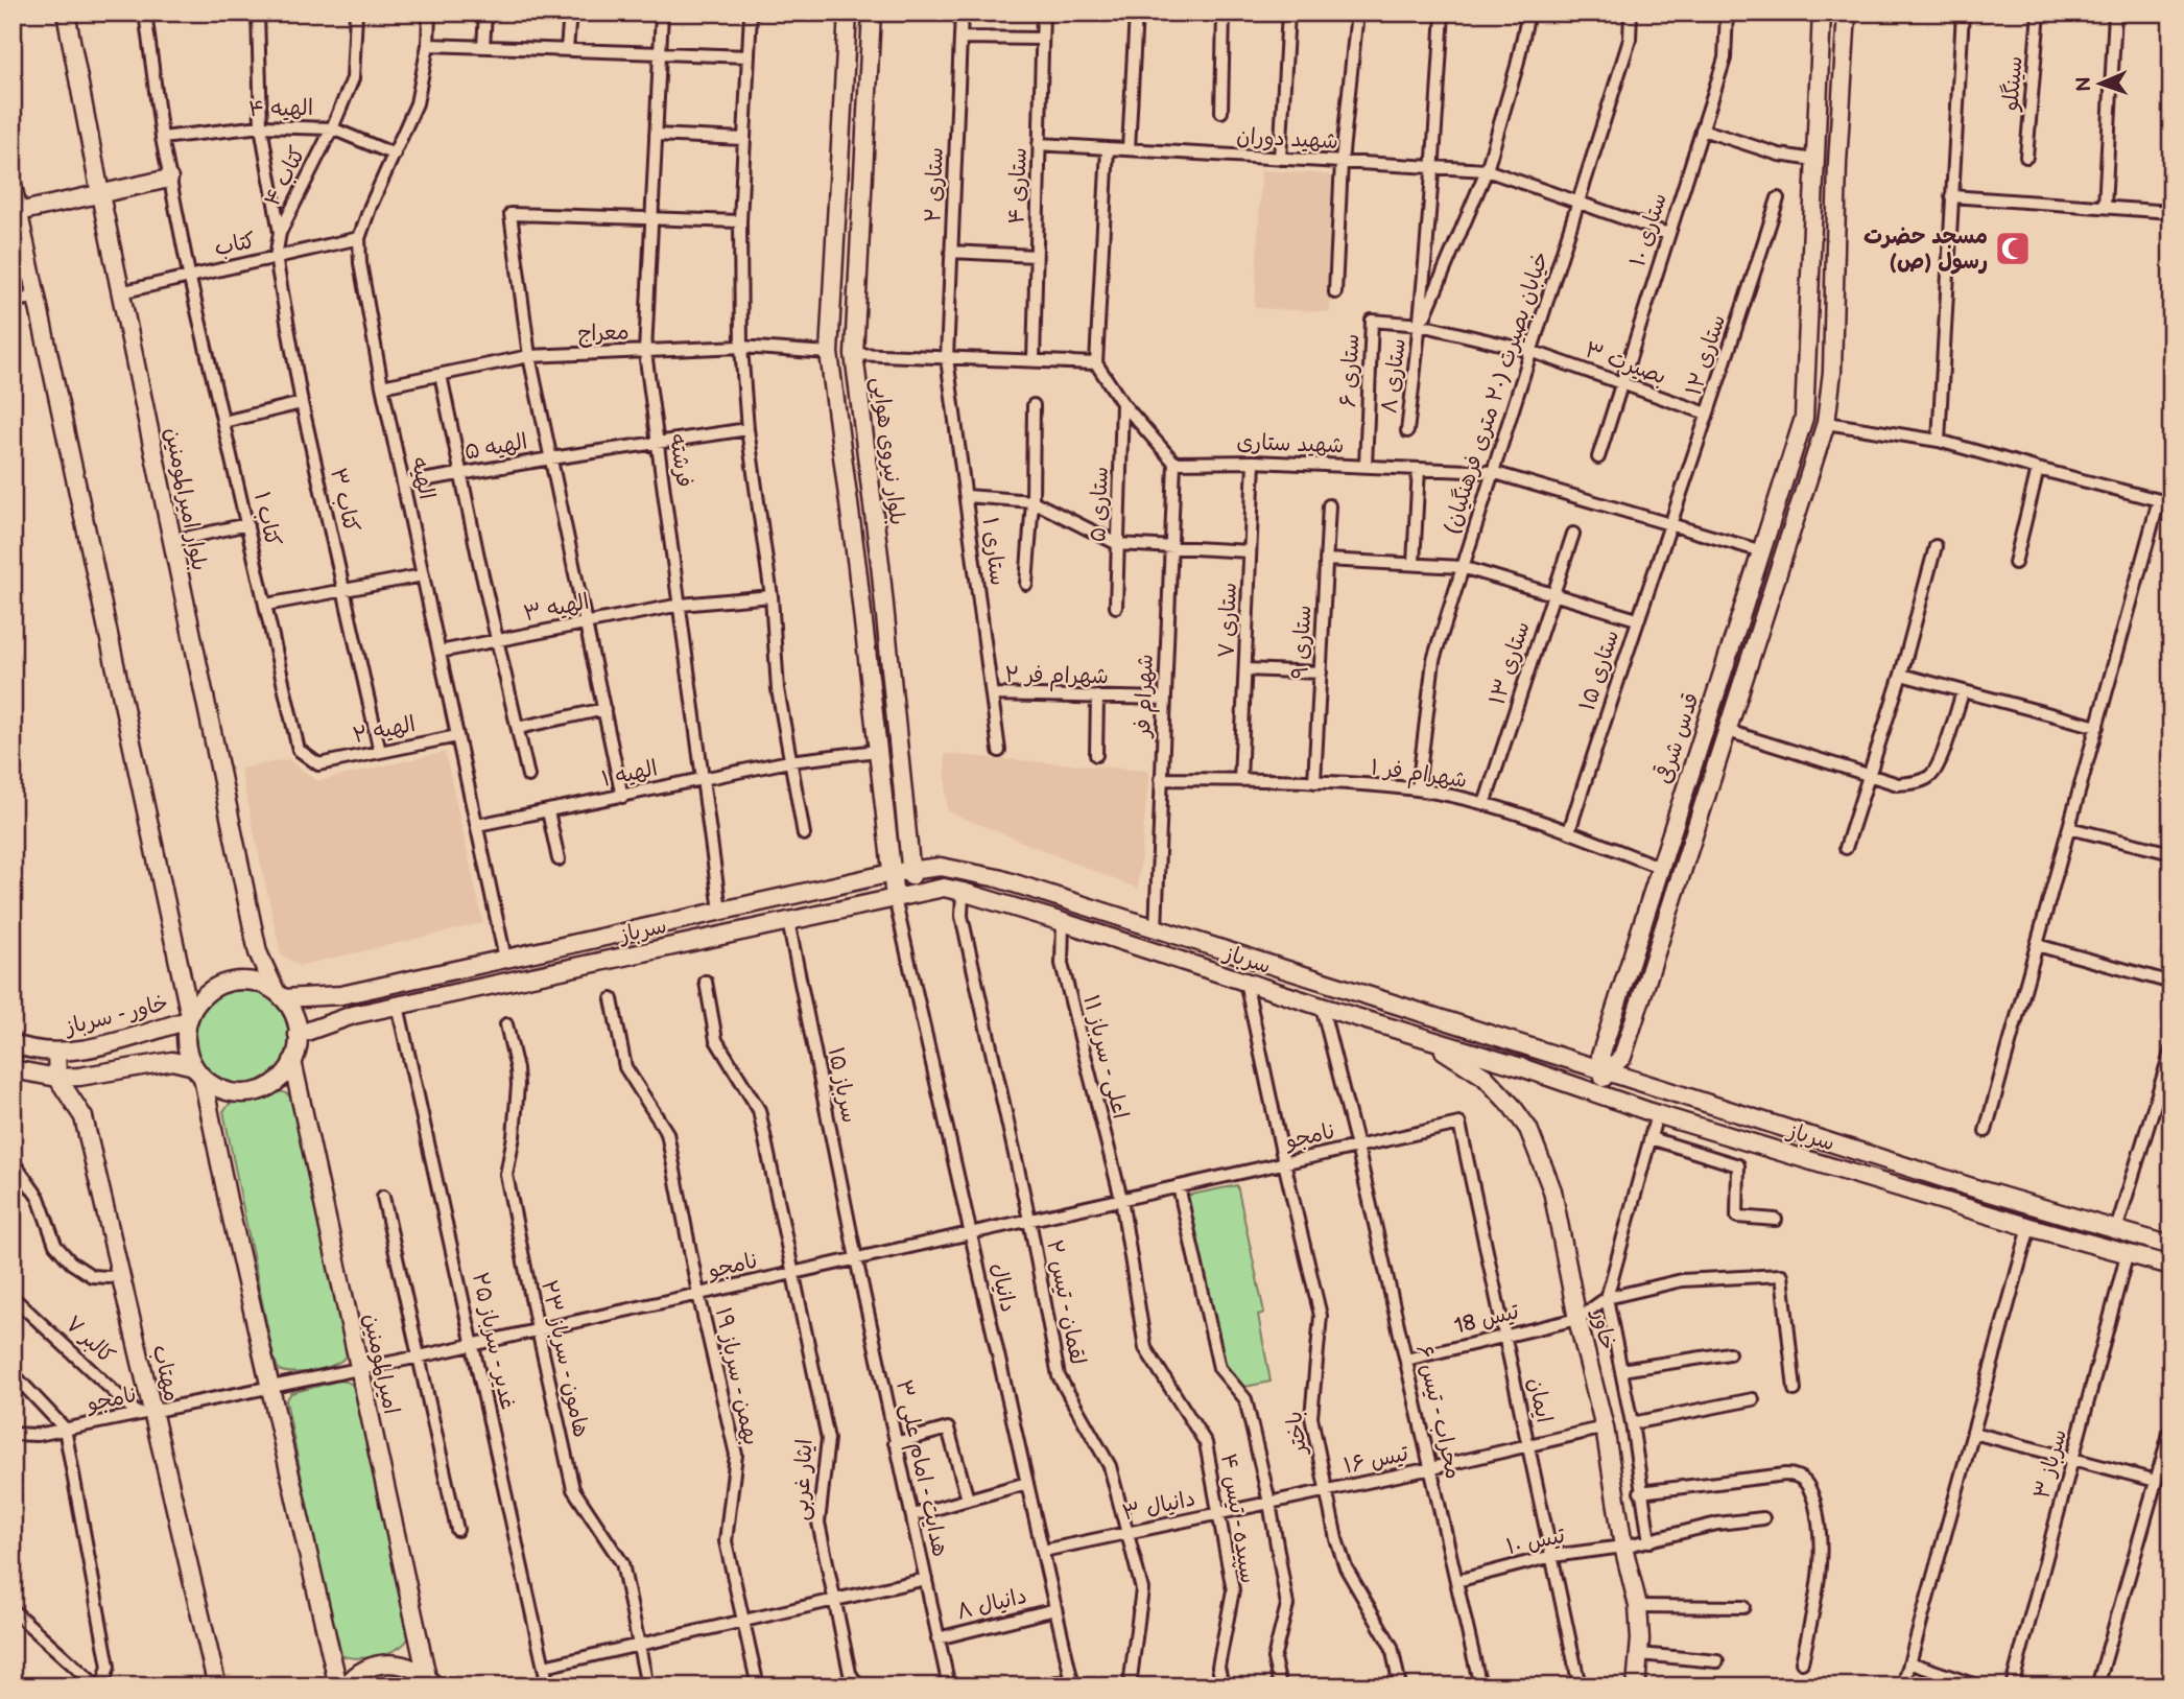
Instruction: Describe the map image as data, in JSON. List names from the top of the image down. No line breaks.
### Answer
{"streets":{"street":["سینگلو","الهیه ۴","شهید دوران","کتاب ۴","ستاری ۲","ستاری ۴","ستاری ۱۰","کتاب","معراج","ستاری ۱۲","بصیرت ۳","ستاری ۶","ستاری ۸","خیابان بصیرت (۲۰ متری فرهنگیان)","شهید ستاری","الهیه ۵","بلوار نیروی هوایی","فرشته","الهیه","بلوار امیرالمومنین","کتاب ۳","ستاری ۵","کتاب ۱","ستاری ۱","الهیه ۳","ستاری ۷","ستاری ۹","ستاری ۱۳","ستاری ۱۵","شهرام فر ۲","شهرام فر","الهیه ۲","قدس شرقی","الهیه ۱","شهرام فر ۱","سرباز","خاور - سرباز","اعلی - سرباز ۱۱","سرباز ۱۵","نامجو","دانیال","لقمان - تیس ۲","تیس 18","خاور","کالبر ۷","غدیر - سرباز ۲۵","هامون - سرباز ۲۳","امیرالمومنین","مهتاب","بهمن - سرباز ۱۹","ایمان","محراب - تیس ۶","باختر","تیس ۱۶","سرباز ۳","هدایت - امام علی ۳","ایثار غربی","دانیال ۳","سپیده - تیس ۴","تیس ۱۰","دانیال ۸"]},"crossings":[["الهیه ۴","کتاب ۴"],["الهیه ۴","الهیه"],["الهیه ۴","کتاب ۱"],["شهید دوران","ستاری ۴"],["شهید دوران","ستاری ۱۰"],["شهید دوران","خیابان بصیرت (۲۰ متری فرهنگیان)"],["کتاب ۴","کتاب ۳"],["ستاری ۲","ستاری ۱"],["ستاری ۱۰","بصیرت ۳"],["کتاب","الهیه"],["کتاب","بلوار امیرالمومنین"],["کتاب","کتاب ۳"],["کتاب","کتاب ۱"],["معراج","بلوار نیروی هوایی"],["معراج","فرشته"],["معراج","الهیه"],["ستاری ۱۲","بصیرت ۳"],["ستاری ۱۲","شهید ستاری"],["ستاری ۱۲","ستاری ۱۵"],["بصیرت ۳","ستاری ۶"],["بصیرت ۳","ستاری ۸"],["بصیرت ۳","خیابان بصیرت (۲۰ متری فرهنگیان)"],["ستاری ۶","شهید ستاری"],["خیابان بصیرت (۲۰ متری فرهنگیان)","شهید ستاری"],["خیابان بصیرت (۲۰ متری فرهنگیان)","شهرام فر ۱"],["شهید ستاری","ستاری ۷"],["شهید ستاری","ستاری ۱۵"],["شهید ستاری","شهرام فر"],["شهید ستاری","قدس شرقی"],["الهیه ۵","فرشته"],["الهیه ۵","الهیه"],["بلوار نیروی هوایی","الهیه ۱"],["بلوار نیروی هوایی","سرباز"],["بلوار نیروی هوایی","دانیال"],["فرشته","الهیه ۳"],["فرشته","الهیه ۱"],["فرشته","سرباز"],["الهیه","الهیه ۳"],["الهیه","الهیه ۲"],["الهیه","الهیه ۱"],["الهیه","سرباز"],["بلوار امیرالمومنین","سرباز"],["بلوار امیرالمومنین","خاور - سرباز"],["بلوار امیرالمومنین","امیرالمومنین"],["کتاب ۳","الهیه ۲"],["کتاب ۱","الهیه ۲"],["ستاری ۱","شهرام فر ۲"],["ستاری ۷","شهرام فر ۱"],["ستاری ۹","شهرام فر ۱"],["ستاری ۱۳","شهرام فر ۱"],["ستاری ۱۵","شهرام فر ۱"],["شهرام فر ۲","شهرام فر"],["شهرام فر","شهرام فر ۱"],["شهرام فر","سرباز"],["قدس شرقی","شهرام فر ۱"],["قدس شرقی","سرباز"],["سرباز","خاور - سرباز"],["سرباز","اعلی - سرباز ۱۱"],["سرباز","سرباز ۱۵"],["سرباز","دانیال"],["سرباز","لقمان - تیس ۲"],["سرباز","خاور"],["سرباز","غدیر - سرباز ۲۵"],["سرباز","امیرالمومنین"],["سرباز","محراب - تیس ۶"],["سرباز","باختر"],["سرباز","سرباز ۳"],["خاور - سرباز","امیرالمومنین"],["اعلی - سرباز ۱۱","نامجو"],["اعلی - سرباز ۱۱","سپیده - تیس ۴"],["سرباز ۱۵","نامجو"],["سرباز ۱۵","هدایت - امام علی ۳"],["نامجو","دانیال"],["نامجو","لقمان - تیس ۲"],["نامجو","کالبر ۷"],["نامجو","غدیر - سرباز ۲۵"],["نامجو","هامون - سرباز ۲۳"],["نامجو","امیرالمومنین"],["نامجو","مهتاب"],["نامجو","بهمن - سرباز ۱۹"],["نامجو","ایمان"],["نامجو","محراب - تیس ۶"],["نامجو","باختر"],["نامجو","هدایت - امام علی ۳"],["نامجو","ایثار غربی"],["نامجو","سپیده - تیس ۴"],["دانیال","دانیال ۳"],["دانیال","دانیال ۸"],["لقمان - تیس ۲","دانیال ۳"],["تیس 18","خاور"],["تیس 18","ایمان"],["تیس 18","محراب - تیس ۶"],["خاور","تیس ۱۶"],["خاور","تیس ۱۰"],["کالبر ۷","مهتاب"],["ایمان","تیس ۱۶"],["ایمان","تیس ۱۰"],["محراب - تیس ۶","تیس ۱۶"],["محراب - تیس ۶","تیس ۱۰"],["باختر","تیس ۱۶"],["باختر","دانیال ۳"],["تیس ۱۶","دانیال ۳"],["هدایت - امام علی ۳","دانیال ۸"],["دانیال ۳","سپیده - تیس ۴"]],"places":{"mosque":["مسجد حضرت رسول (ص)"]},"north":"left"}
